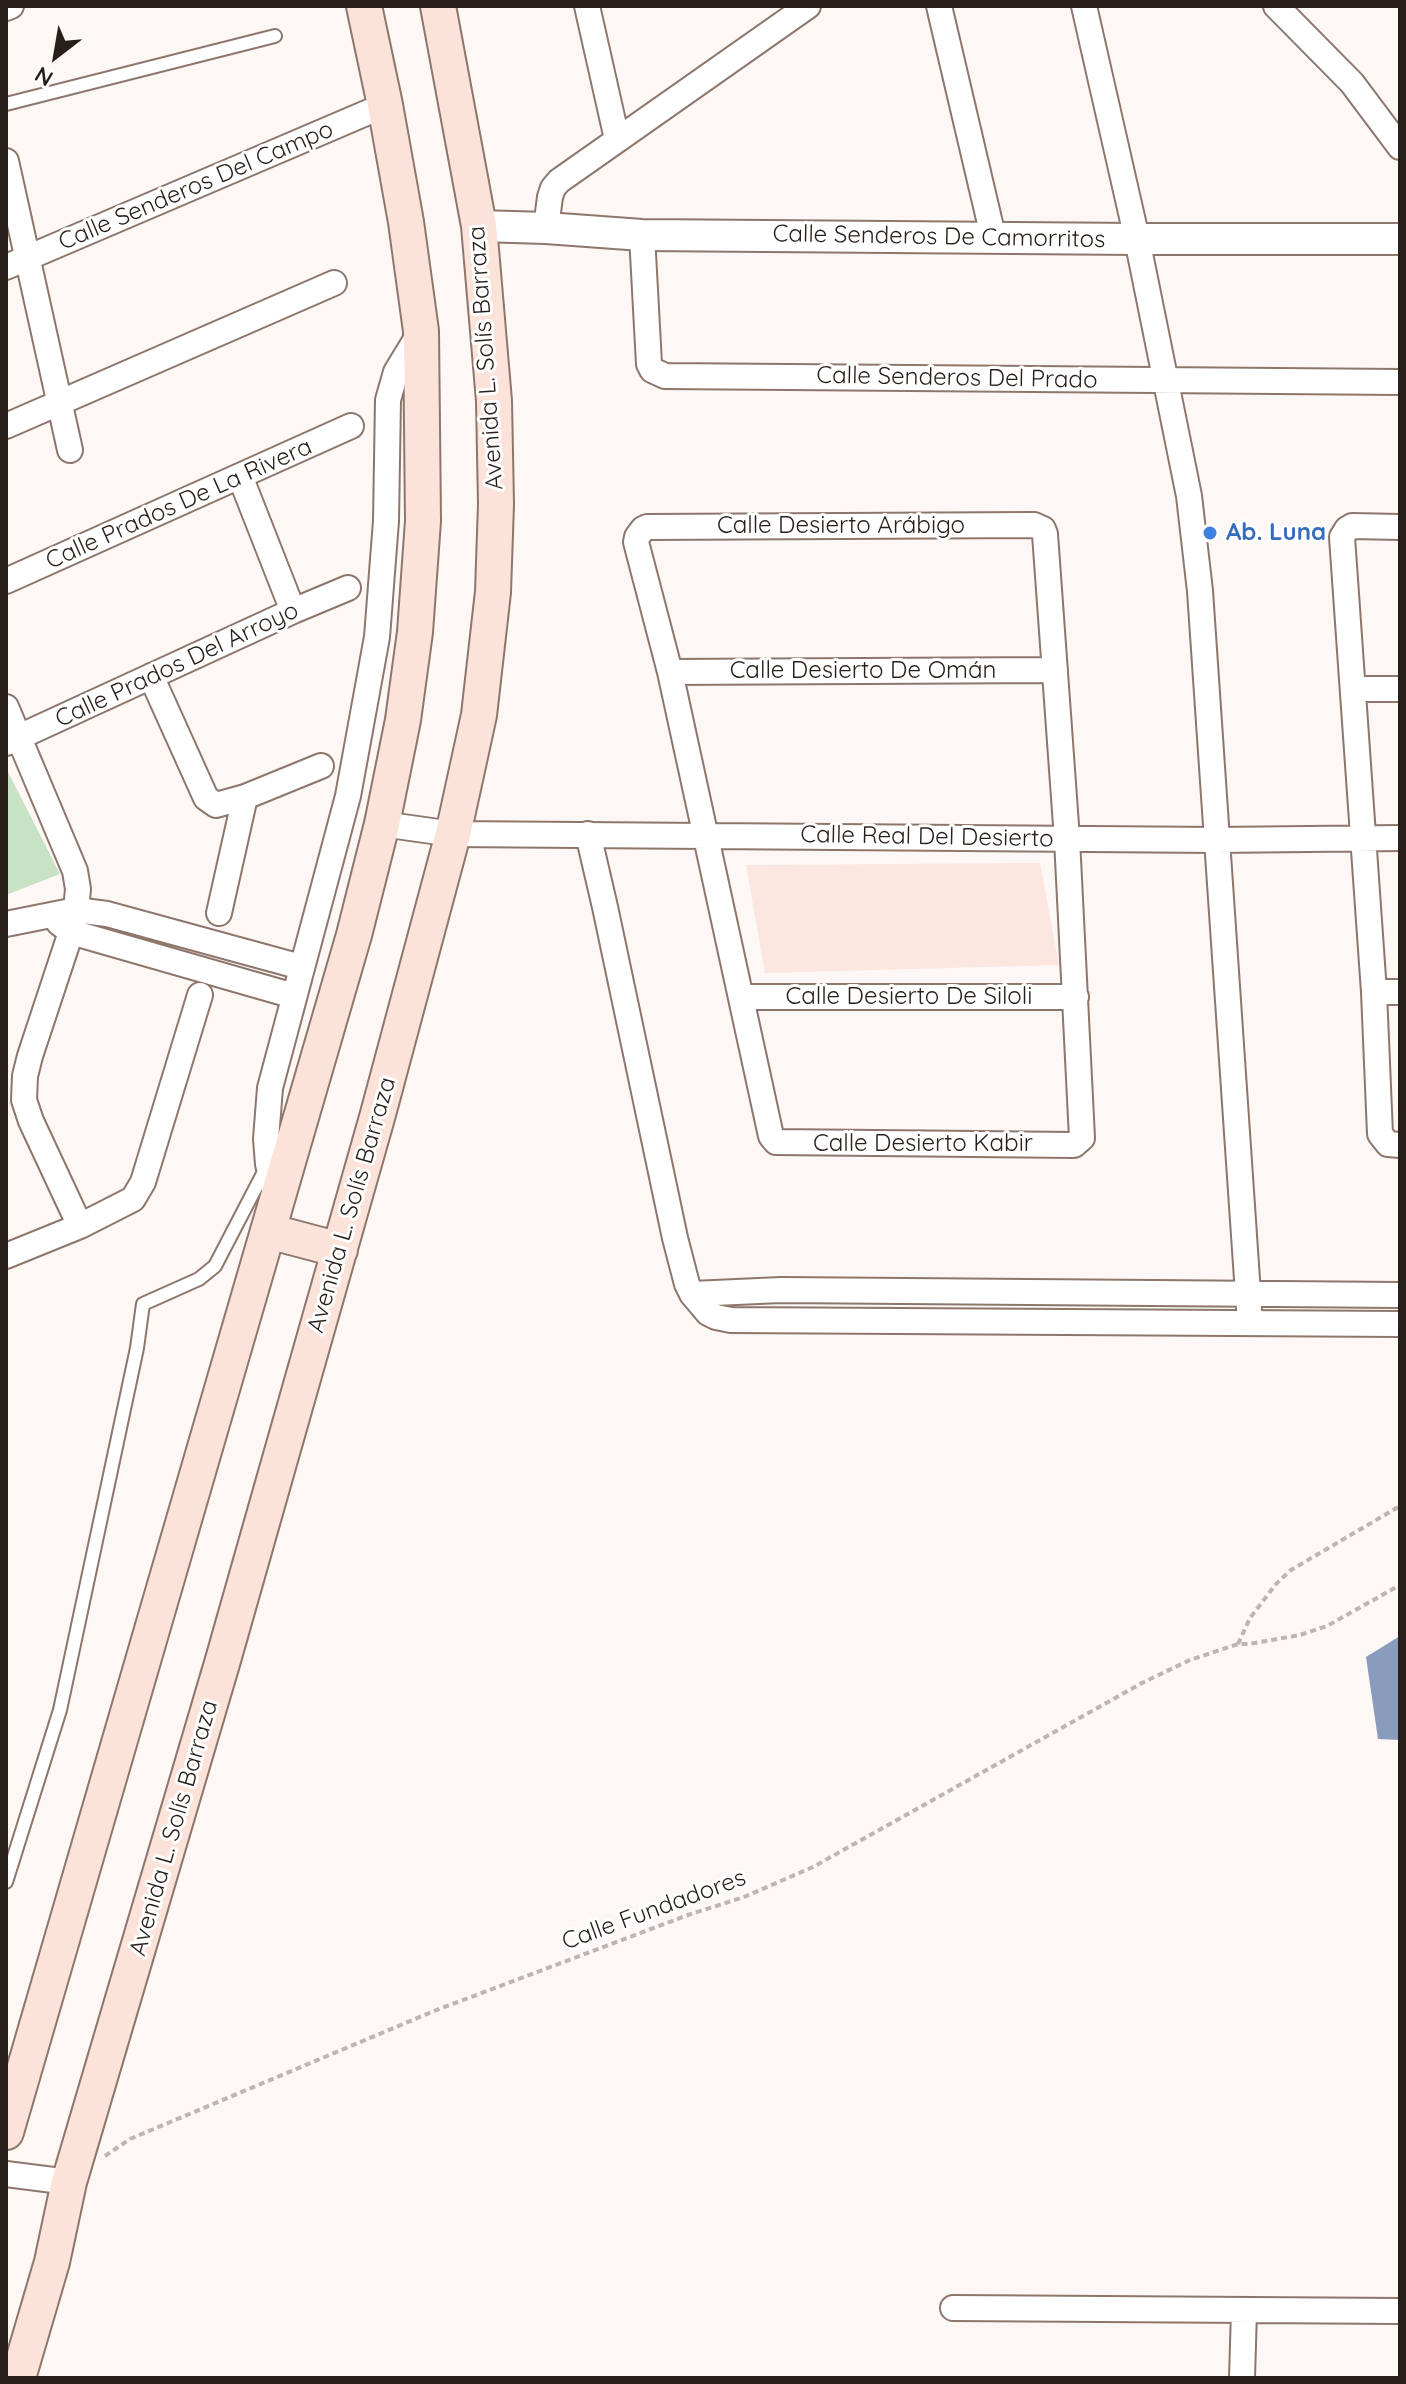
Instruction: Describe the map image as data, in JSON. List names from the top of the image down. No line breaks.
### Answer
{"streets":{"main road":["Avenida L. Solís Barraza"],"street":["Calle Senderos Del Campo","Calle Senderos De Camorritos","Calle Senderos Del Prado","Calle Prados De La Rivera","Calle Desierto Arábigo","Calle Prados Del Arroyo","Calle Desierto De Omán","Calle Real Del Desierto","Calle Desierto De Siloli","Calle Desierto Kabir"],"path":["Calle Fundadores"]},"crossings":[["Calle Senderos De Camorritos","Avenida L. Solís Barraza"],["Calle Senderos De Camorritos","Calle Senderos Del Prado"],["Avenida L. Solís Barraza","Calle Real Del Desierto"],["Calle Desierto Arábigo","Calle Desierto De Omán"],["Calle Desierto Arábigo","Calle Real Del Desierto"],["Calle Desierto Arábigo","Calle Desierto Kabir"],["Calle Real Del Desierto","Calle Desierto Kabir"],["Calle Desierto De Siloli","Calle Desierto Kabir"]],"places":["Ab. Luna"],"north":"bottom left"}
